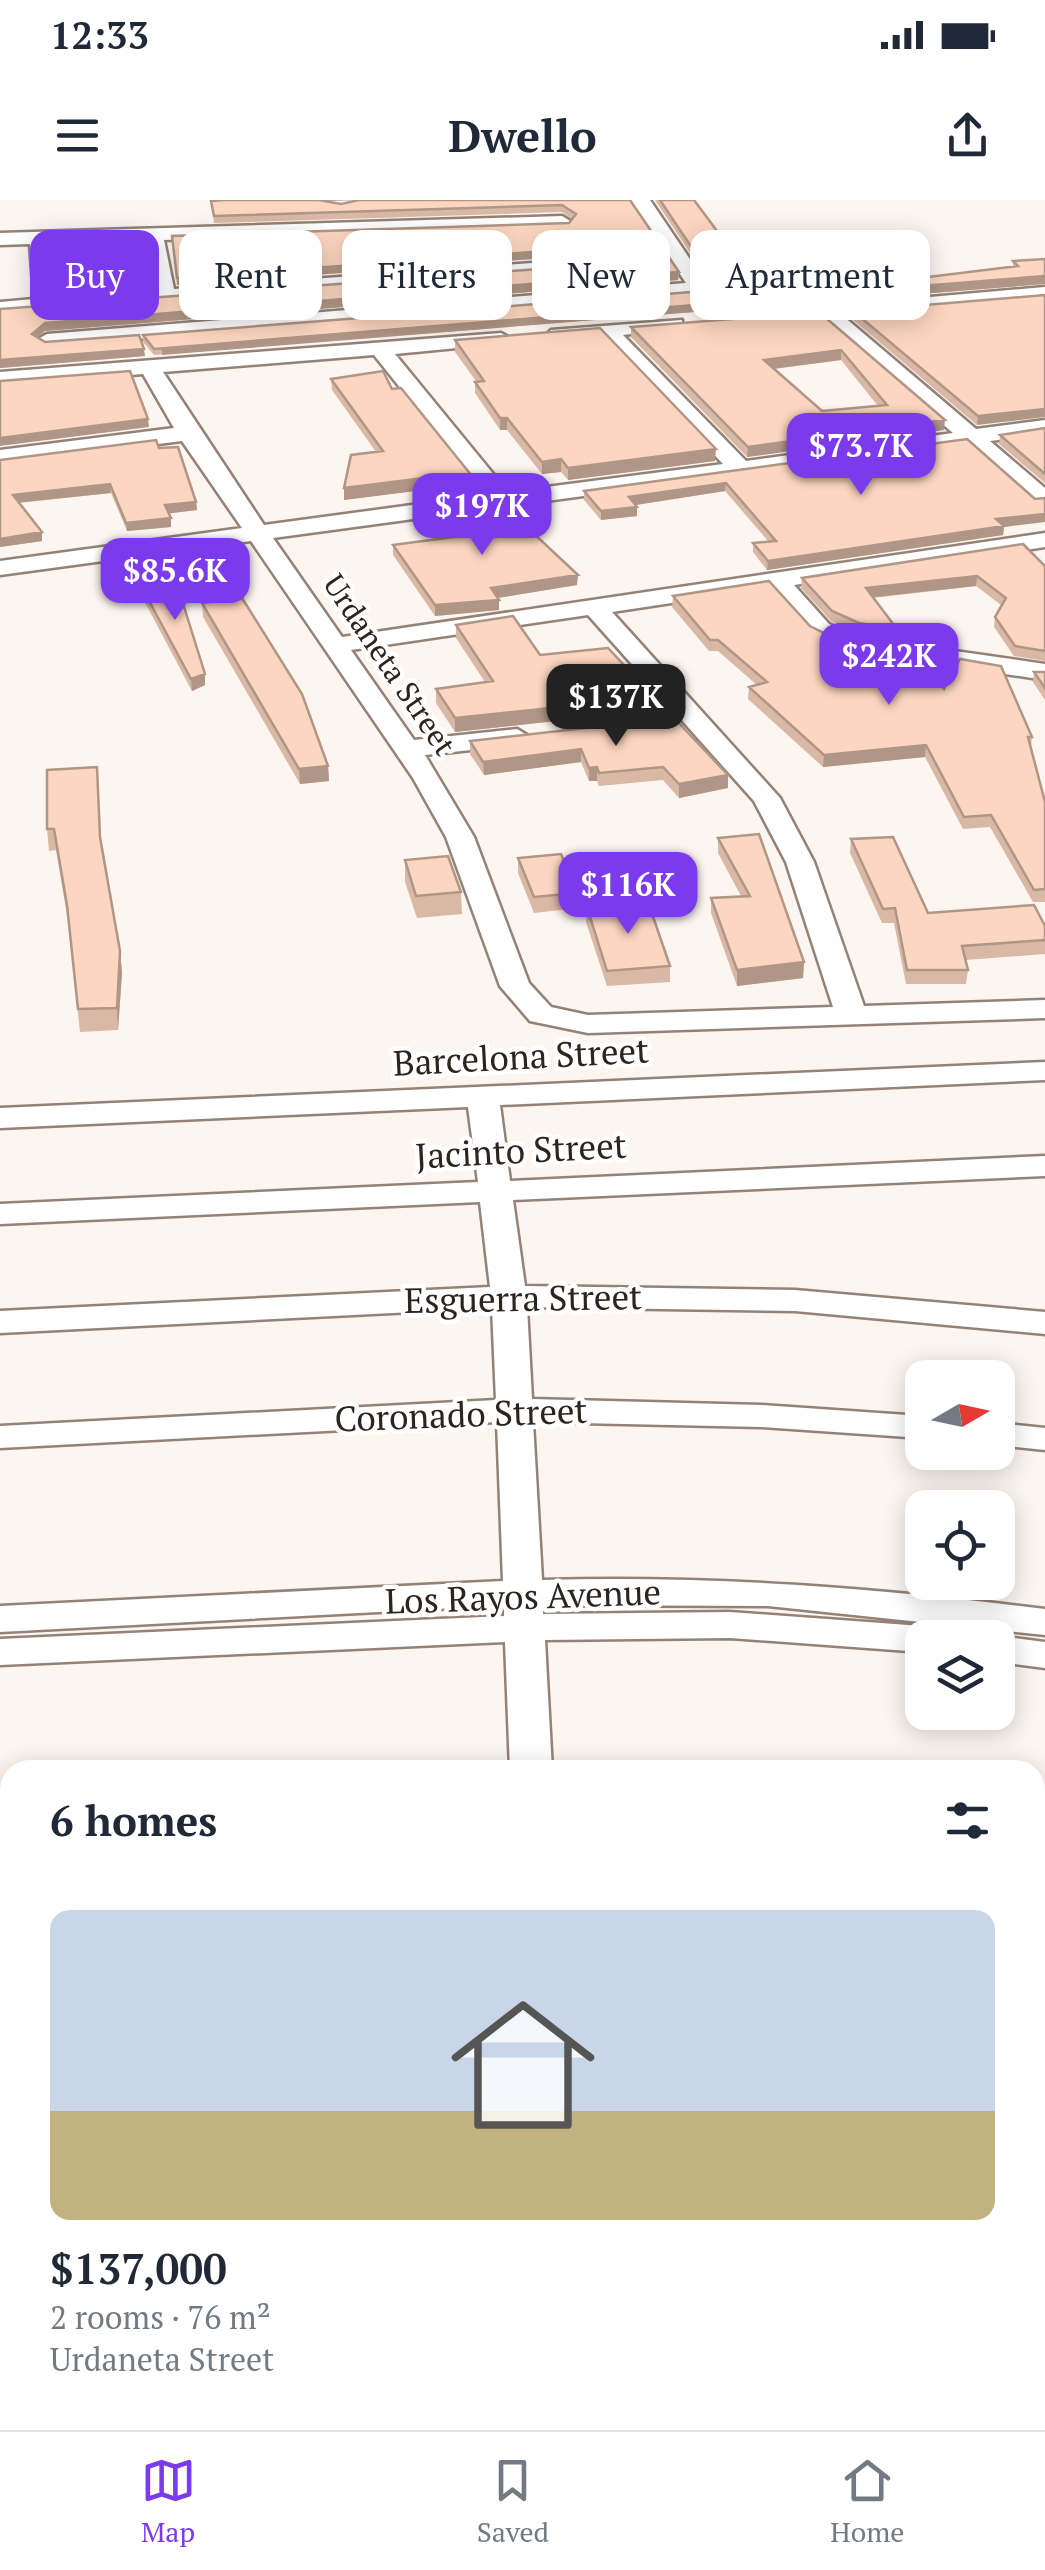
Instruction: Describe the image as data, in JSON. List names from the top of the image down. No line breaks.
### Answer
{"streets":{"street":["Urdaneta Street","Barcelona Street","Jacinto Street","Esguerra Street","Coronado Street","Los Rayos Avenue"]},"north":"right","page":{"status":"12:33","header":"Dwello","chip":["Buy","Rent","Filters","New","Apartment"],"price":["$73.7K","$197K","$85.6K","$242K","$137K","$116K"],"heading":"6 homes","list":[{"name":"$137,000","note":"2 rooms · 76 m² · Urdaneta Street"}],"tabs":["Map","Saved","Home"]}}
